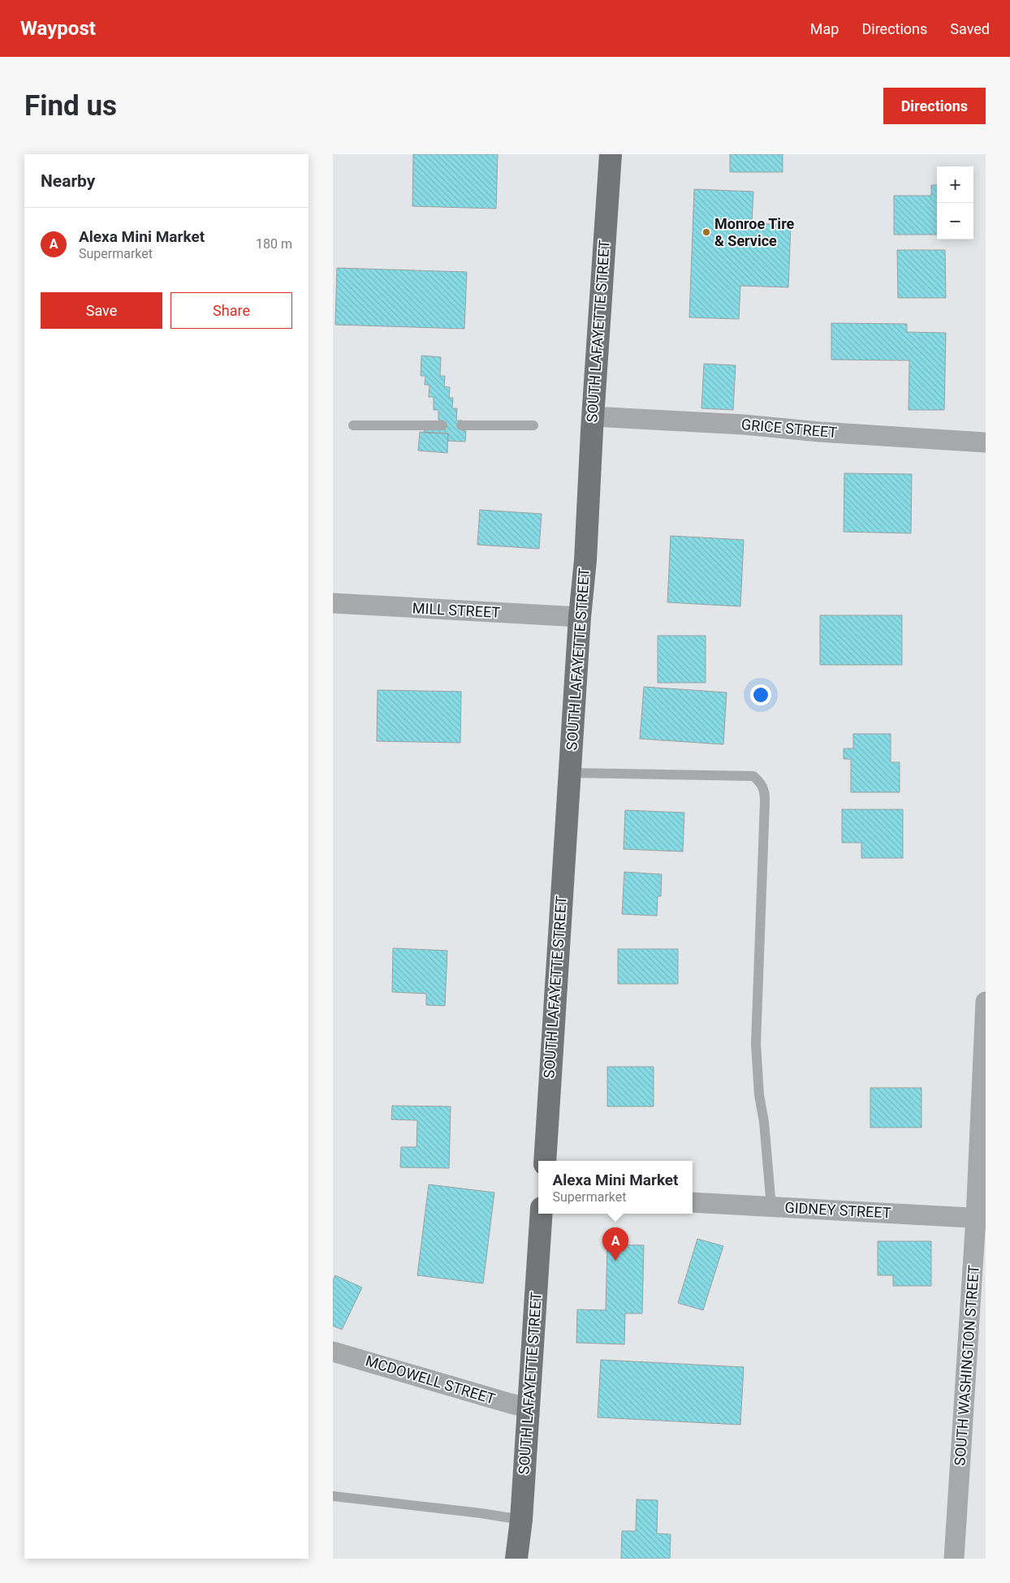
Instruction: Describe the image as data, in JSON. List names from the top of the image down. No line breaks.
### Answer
{"streets":{"main road":["SOUTH LAFAYETTE STREET"],"street":["GRICE STREET","MILL STREET","GIDNEY STREET","SOUTH WASHINGTON STREET","MCDOWELL STREET"]},"crossings":[["SOUTH LAFAYETTE STREET","GRICE STREET"],["SOUTH LAFAYETTE STREET","MILL STREET"],["SOUTH LAFAYETTE STREET","MCDOWELL STREET"],["GIDNEY STREET","SOUTH WASHINGTON STREET"]],"places":["Monroe Tire & Service"],"page":{"header":"Waypost","nav":["Map","Directions","Saved"],"buttons":["Directions",["Save","Share"]],"title":"Find us","heading":"Nearby","map_buttons":["+","−"],"list":[{"mark":"A","name":"Alexa Mini Market","note":"Supermarket","value":"180 m"}],"popup":["Alexa Mini Market","Supermarket"],"pins":"A"}}
